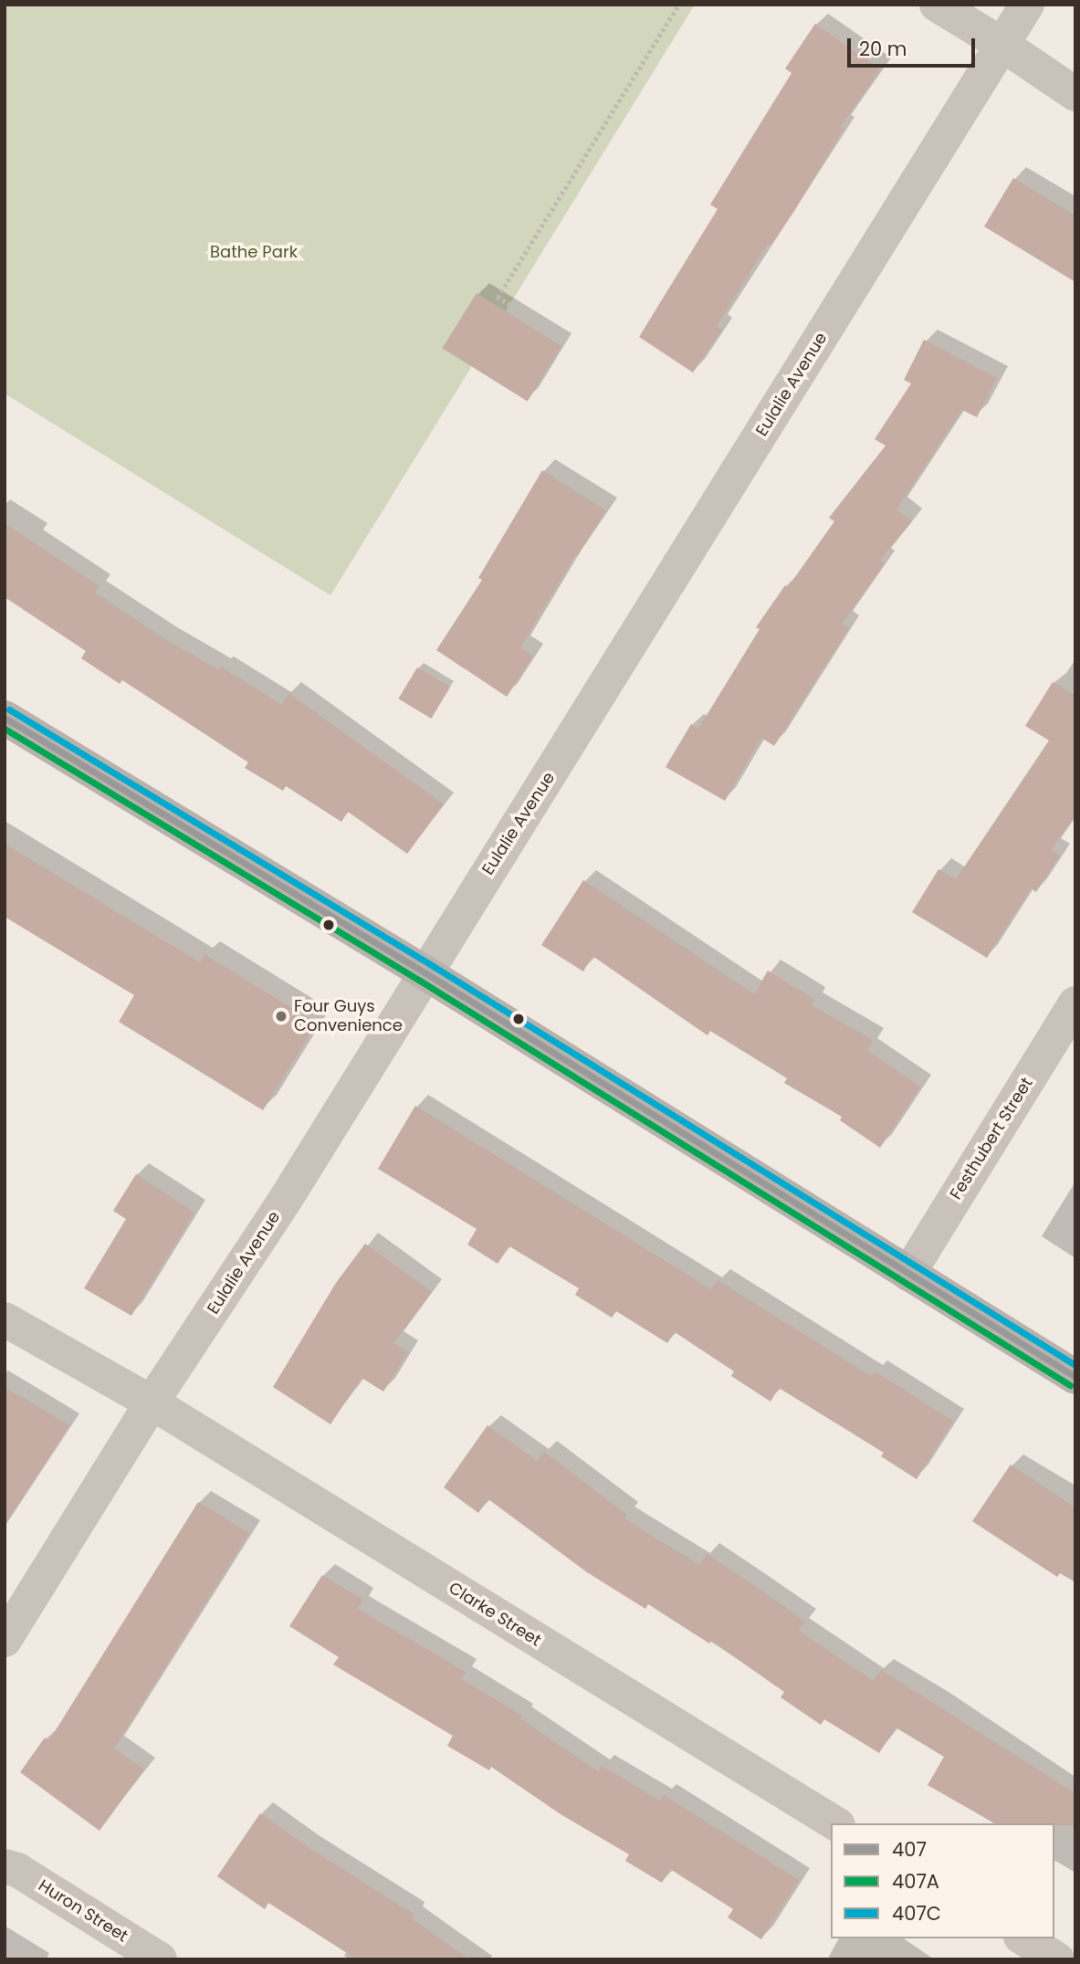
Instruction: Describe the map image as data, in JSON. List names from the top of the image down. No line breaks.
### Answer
{"streets":{"street":["Eulalie Avenue","Festhubert Street","Clarke Street","Huron Street"]},"crossings":[["Eulalie Avenue","Clarke Street"]],"parks":["Bathe Park"],"places":["Four Guys Convenience"],"lines":["transit line 407C","transit line 407","transit line 407A"],"legend":["407","407A","407C"],"scale_bar":"20 m"}
